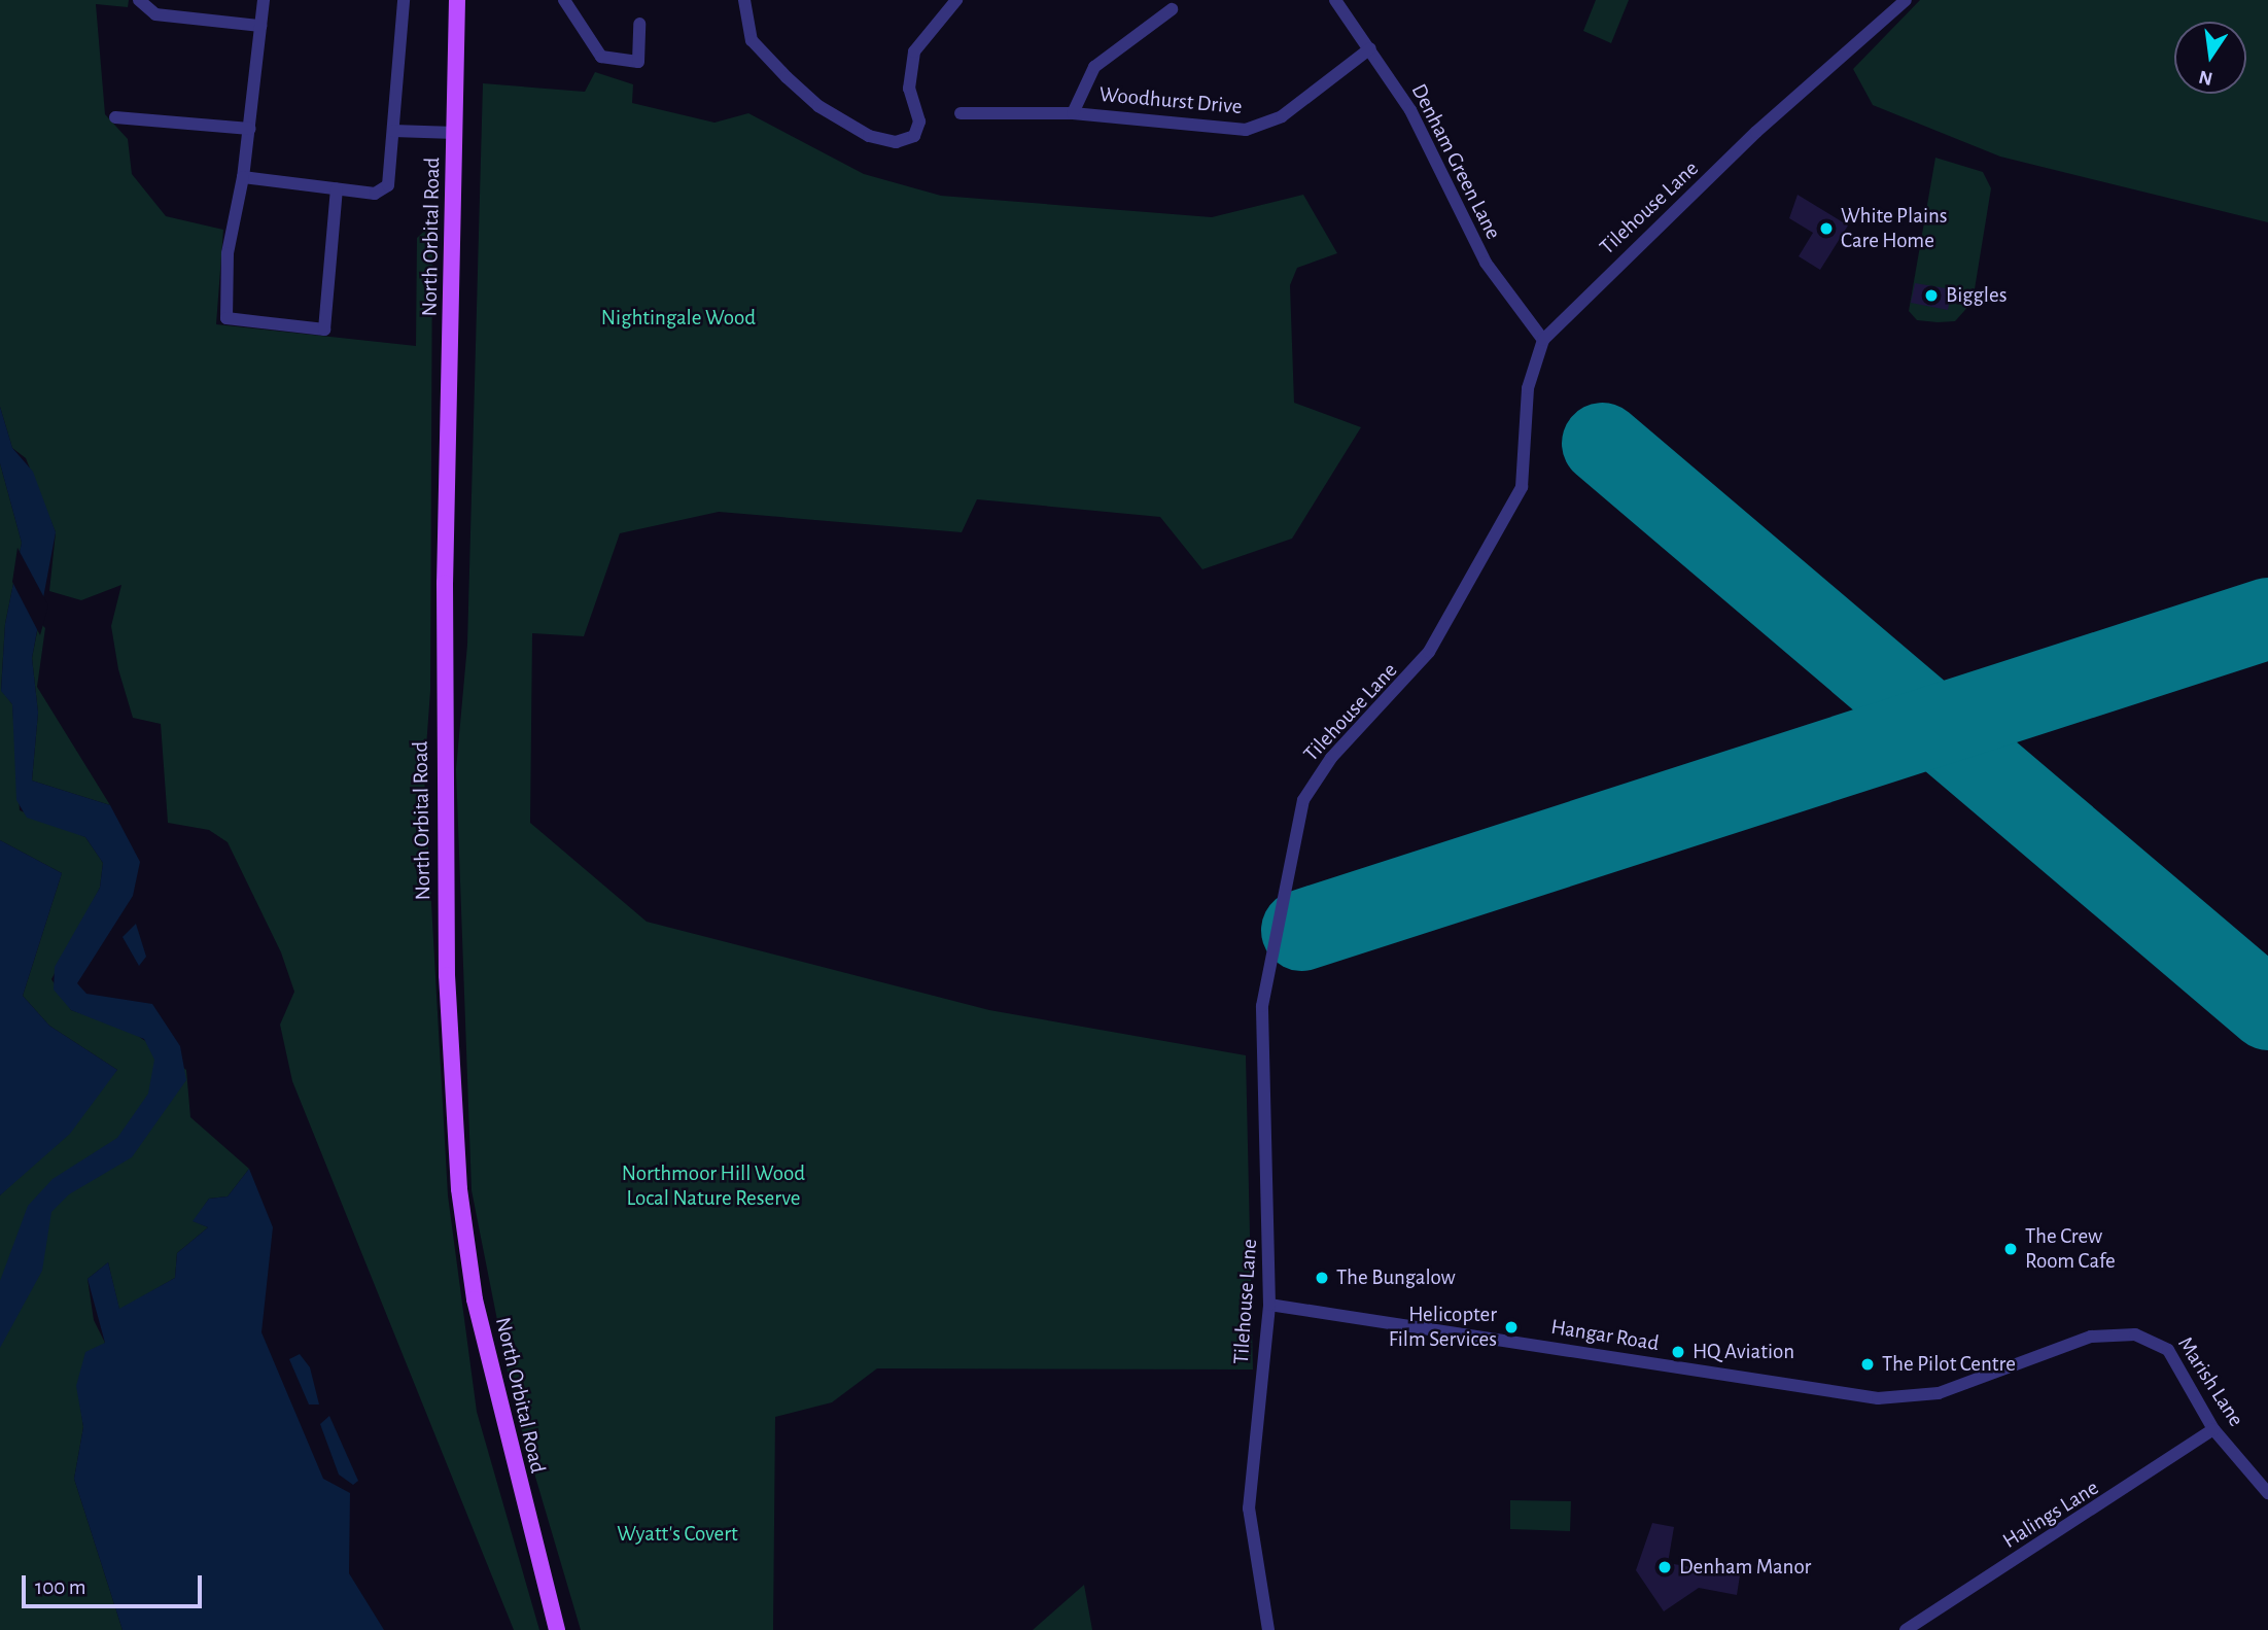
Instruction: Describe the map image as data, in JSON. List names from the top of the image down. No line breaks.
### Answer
{"streets":{"main road":["North Orbital Road"],"street":["Woodhurst Drive","Denham Green Lane","Tilehouse Lane","Hangar Road","Marish Lane","Halings Lane"]},"crossings":[["Woodhurst Drive","Denham Green Lane"],["Denham Green Lane","Tilehouse Lane"],["Tilehouse Lane","Hangar Road"],["Hangar Road","Marish Lane"],["Marish Lane","Halings Lane"]],"parks":["Nightingale Wood","Northmoor Hill Wood Local Nature Reserve","Wyatt's Covert"],"places":["White Plains Care Home","Biggles","The Crew Room Cafe","The Bungalow","Helicopter Film Services","HQ Aviation","The Pilot Centre","Denham Manor"],"scale_bar":"100 m","north":"bottom"}
